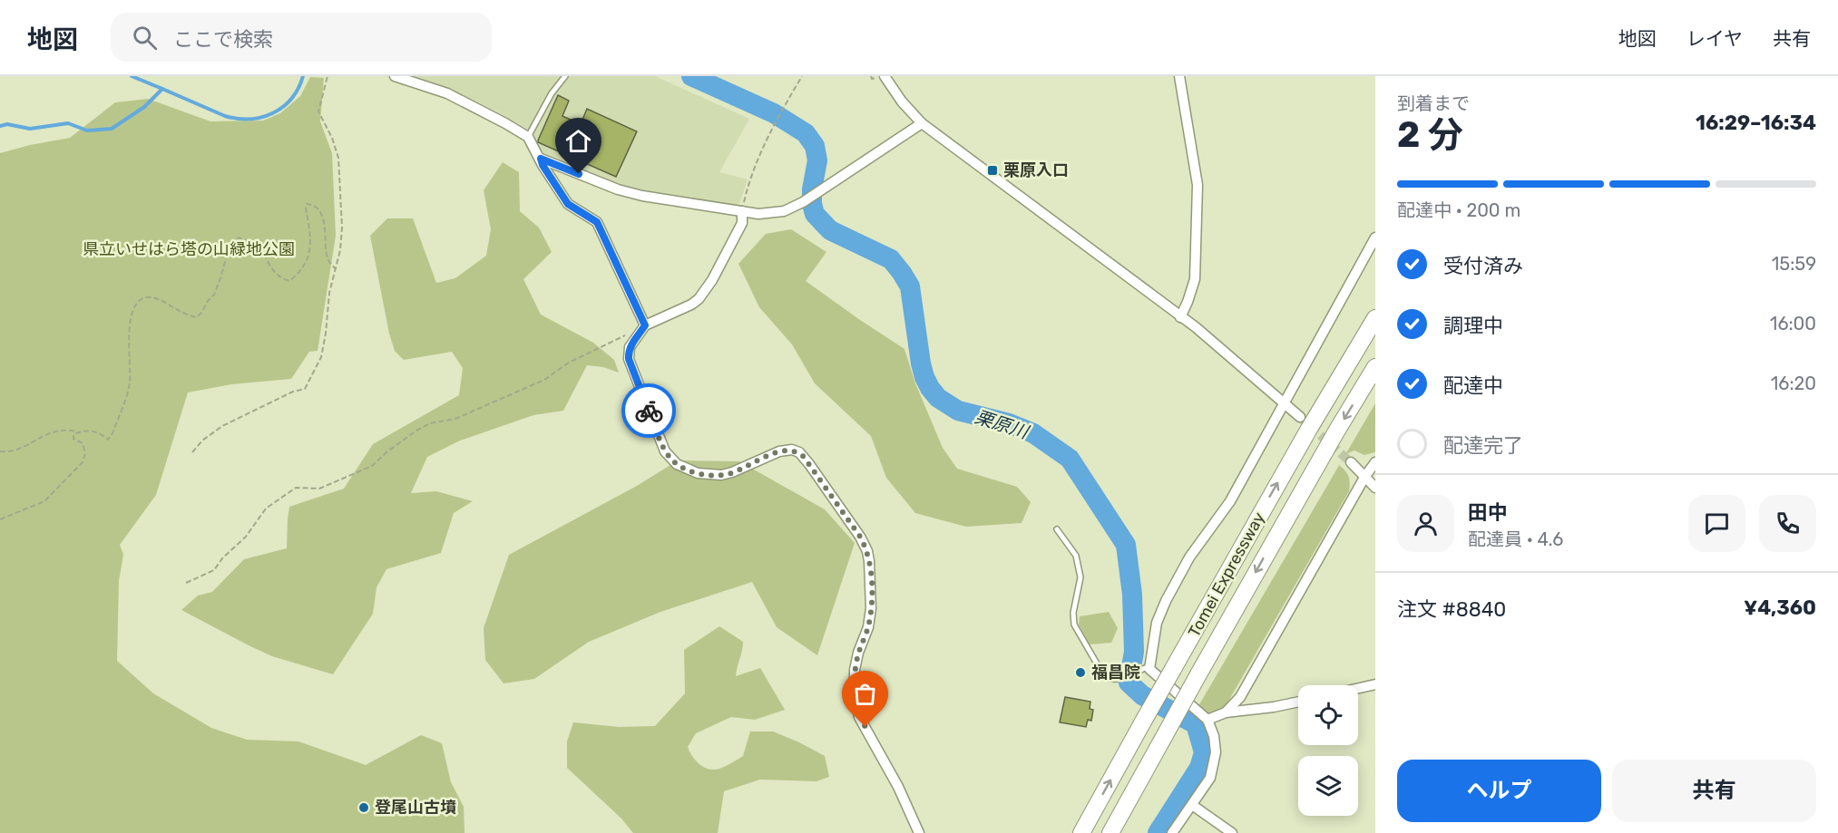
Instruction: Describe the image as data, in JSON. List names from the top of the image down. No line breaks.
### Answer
{"streets":{"highway":["Tomei Expressway"]},"water":["栗原川"],"parks":["県立いせはら塔の山緑地公園"],"places":{"transit":["栗原入口"],"other":["福昌院","登尾山古墳"]},"page":{"header":"地図","search":"ここで検索","nav":["地図","レイヤ","共有"],"heading":["2 分","到着まで","16:29–16:34"],"panel":["田中","配達員 · 4.6","注文 #8840","¥4,360"],"bar":"配達中 · 200 m","list":[["受付済み","15:59"],["調理中","16:00"],["配達中","16:20"],"配達完了"],"buttons":["ヘルプ","共有"]}}
